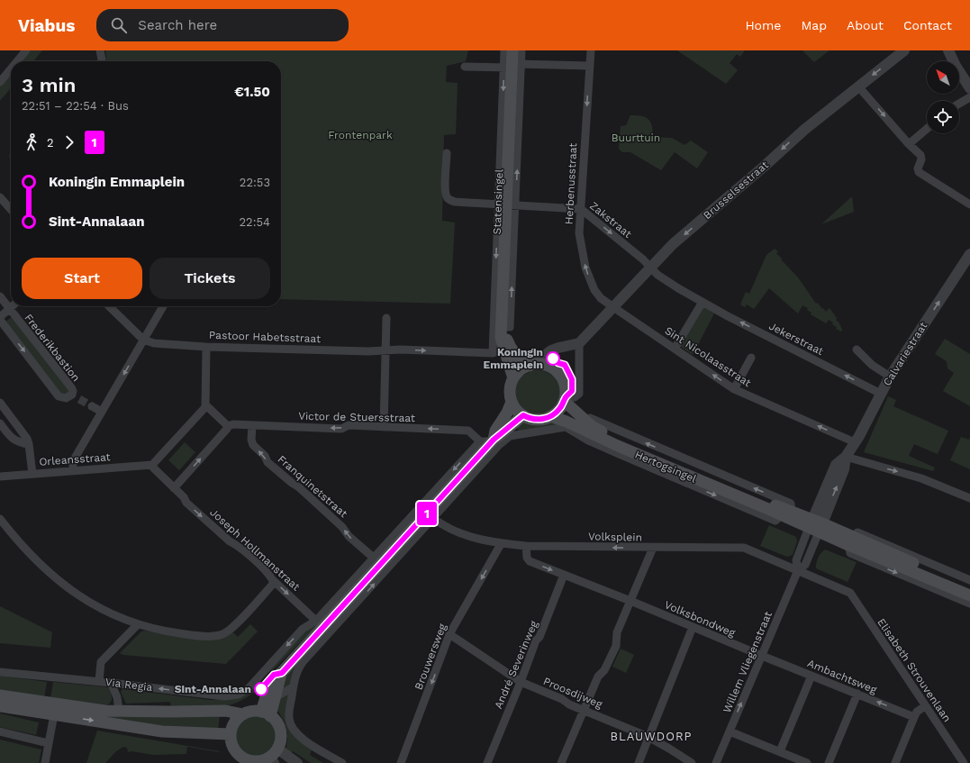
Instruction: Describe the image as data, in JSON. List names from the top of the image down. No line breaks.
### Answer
{"streets":{"main road":["Statensingel","Hertogsingel"],"street":["Herbenusstraat","Brusselsestraat","Zakstraat","Pastoor Habetsstraat","Jekerstraat","Frederikbastion","Calvariestraat","Sint Nicolaasstraat","Victor de Stuersstraat","Orleansstraat","Franquinetstraat","Volksplein","Joseph Hollmanstraat","Volksbondweg","Brouwersweg","Willem Vliegenstraat","André Severinweg","Elisabeth Strouvenlaan","Ambachtsweg","Via Regia","Proosdijweg"]},"crossings":[["Herbenusstraat","Brusselsestraat"],["Herbenusstraat","Zakstraat"],["Herbenusstraat","Sint Nicolaasstraat"],["Brusselsestraat","Zakstraat"],["Brusselsestraat","Jekerstraat"],["Brusselsestraat","Sint Nicolaasstraat"],["Statensingel","Zakstraat"],["Statensingel","Pastoor Habetsstraat"],["Statensingel","Hertogsingel"],["Zakstraat","Jekerstraat"],["Jekerstraat","Calvariestraat"],["Calvariestraat","Sint Nicolaasstraat"],["Calvariestraat","Hertogsingel"],["Calvariestraat","Willem Vliegenstraat"],["Victor de Stuersstraat","Franquinetstraat"],["Orleansstraat","Joseph Hollmanstraat"],["Hertogsingel","Willem Vliegenstraat"],["Volksplein","Volksbondweg"],["Volksplein","Brouwersweg"],["Volksplein","Proosdijweg"],["Joseph Hollmanstraat","Via Regia"],["Volksbondweg","Willem Vliegenstraat"],["Volksbondweg","Ambachtsweg"],["Brouwersweg","Proosdijweg"],["Willem Vliegenstraat","Elisabeth Strouvenlaan"],["Willem Vliegenstraat","Ambachtsweg"],["André Severinweg","Proosdijweg"]],"one_way":["Brusselsestraat","Jekerstraat","Calvariestraat","Sint Nicolaasstraat","Victor de Stuersstraat","Franquinetstraat","Joseph Hollmanstraat","Brouwersweg","Ambachtsweg","Via Regia"],"districts":["BLAUWDORP"],"parks":["Frontenpark","Buurttuin"],"places":["Koningin Emmaplein","Sint-Annalaan"],"lines":["bus line 1"],"north":"top left","page":{"header":"Viabus","search":"Search here","nav":["Home","Map","About","Contact"],"on_map":"1","heading":["3 min","22:51 – 22:54 · Bus","€1.50"],"legs":["2","1"],"list":[{"name":"Koningin Emmaplein","value":"22:53"},{"name":"Sint-Annalaan","value":"22:54"}],"buttons":["Start","Tickets"]}}
